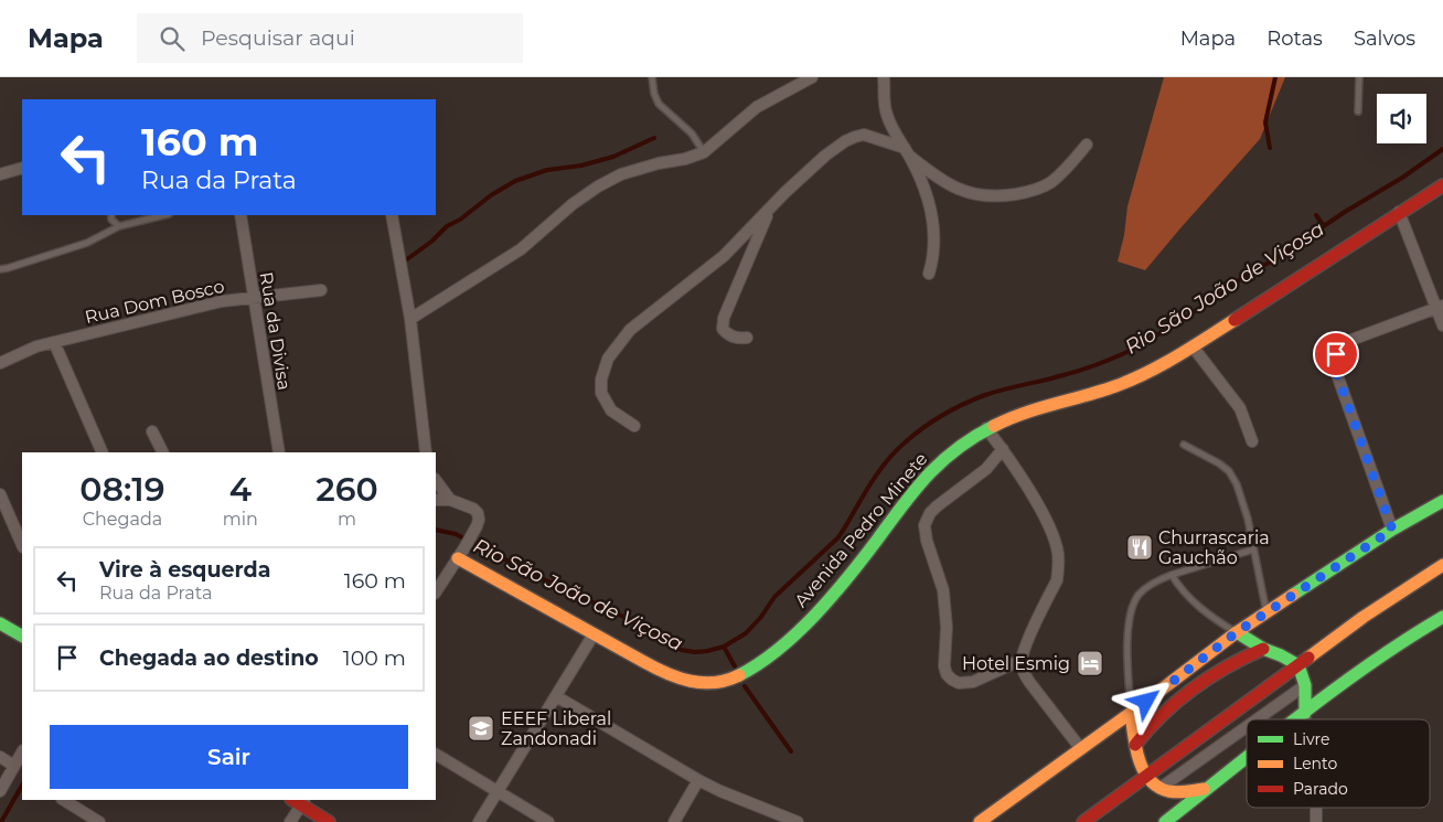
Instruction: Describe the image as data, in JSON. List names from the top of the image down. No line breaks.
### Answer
{"streets":{"main road":["Avenida Pedro Minete"],"street":["Rua Dom Bosco","Rua da Divisa"]},"crossings":[["Rua Dom Bosco","Rua da Divisa"]],"water":["Rio São João de Viçosa"],"places":{"restaurant":["Churrascaria Gauchão"],"hotel":["Hotel Esmig"],"school or university":["EEEF Liberal Zandonadi"]},"legend":["Livre","Lento","Parado"],"page":{"header":"Mapa","search":"Pesquisar aqui","nav":["Mapa","Rotas","Salvos"],"turn":["160 m","Rua da Prata"],"eta":["08:19","Chegada","4","min","260","m"],"list":[{"name":"Vire à esquerda","note":"Rua da Prata","value":"160 m"},{"name":"Chegada ao destino","value":"100 m"}],"buttons":"Sair"}}
